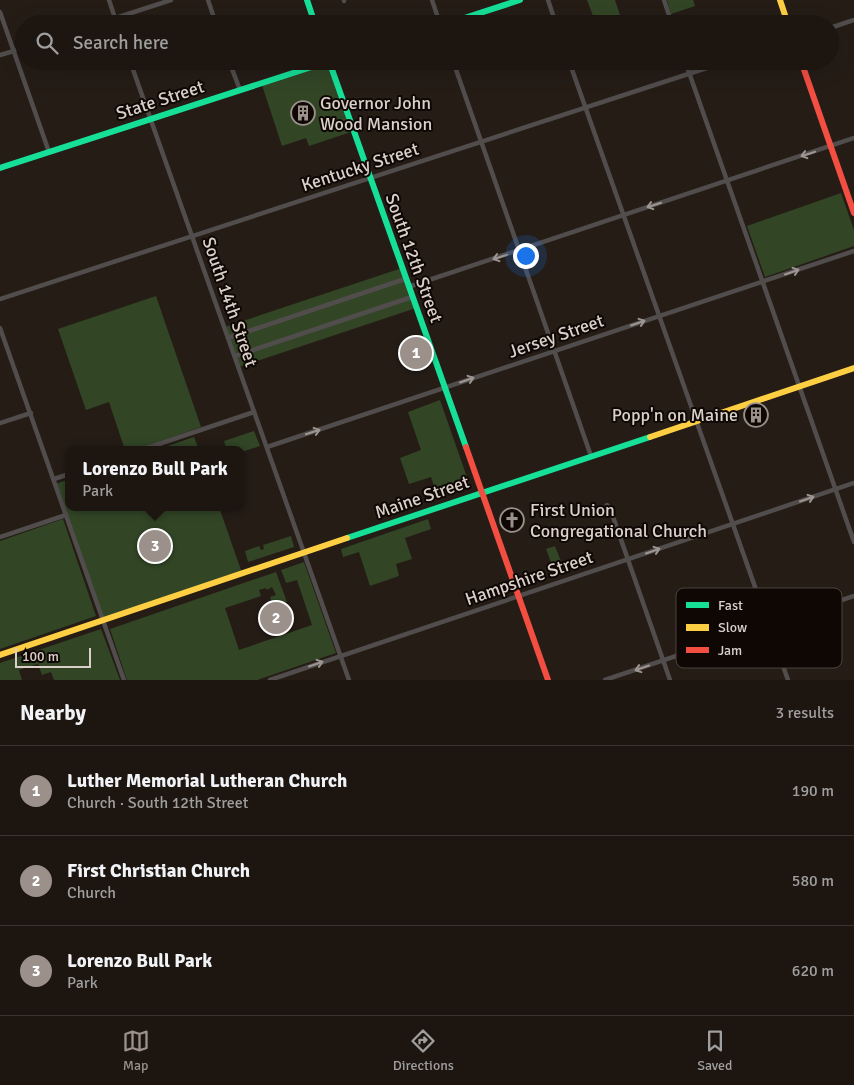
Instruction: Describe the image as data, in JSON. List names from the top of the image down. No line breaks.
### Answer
{"streets":{"street":["State Street","Kentucky Street","South 12th Street","South 14th Street","Jersey Street","Maine Street","Hampshire Street"]},"crossings":[["State Street","South 14th Street"],["Kentucky Street","South 12th Street"],["Kentucky Street","South 14th Street"],["South 12th Street","Jersey Street"],["South 12th Street","Maine Street"],["South 12th Street","Hampshire Street"],["South 14th Street","Jersey Street"],["South 14th Street","Maine Street"],["South 14th Street","Hampshire Street"]],"one_way":["Jersey Street","Hampshire Street"],"places":{"building":["Governor John Wood Mansion","Popp'n on Maine"],"church":["First Union Congregational Church"]},"legend":["Fast","Slow","Jam"],"scale_bar":"100 m","page":{"search":"Search here","pins":["1","3","2"],"popup":["Lorenzo Bull Park","Park"],"scale":"100 m","heading":["Nearby","3 results"],"list":[{"mark":"1","name":"Luther Memorial Lutheran Church","note":"Church · South 12th Street","value":"190 m"},{"mark":"2","name":"First Christian Church","note":"Church","value":"580 m"},{"mark":"3","name":"Lorenzo Bull Park","note":"Park","value":"620 m"}],"nav":["Map","Directions","Saved"]}}
